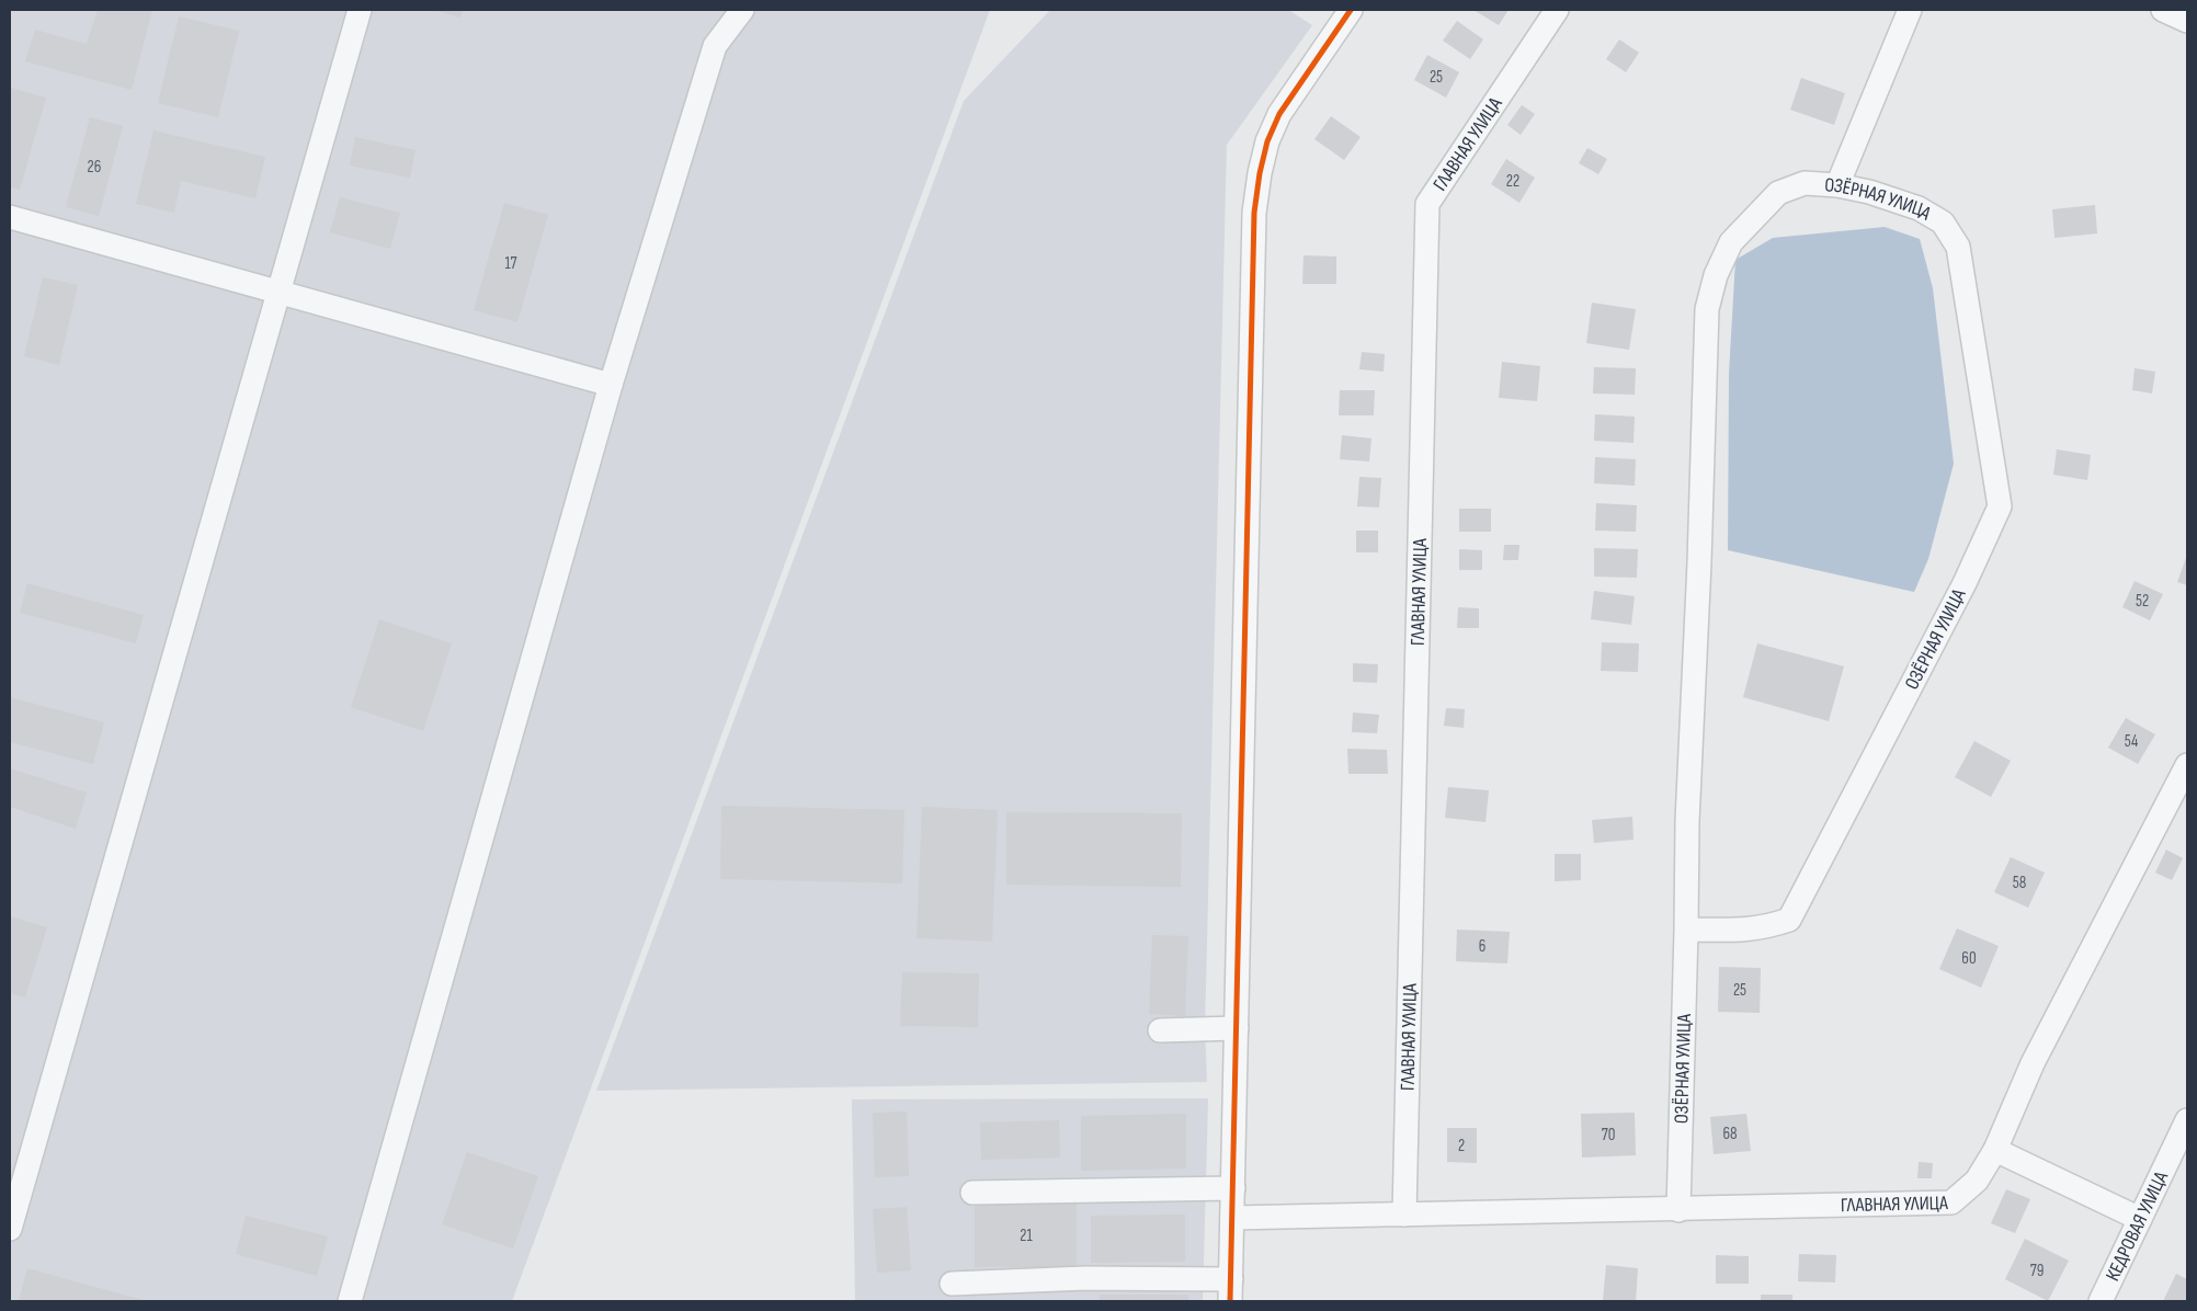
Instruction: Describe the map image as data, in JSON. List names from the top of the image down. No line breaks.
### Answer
{"streets":{"street":["ГЛАВНАЯ УЛИЦА","ОЗЁРНАЯ УЛИЦА","КЕДРОВАЯ УЛИЦА"]},"crossings":[["ГЛАВНАЯ УЛИЦА","ОЗЁРНАЯ УЛИЦА"]],"house_numbers":["25","26","22","17","52","54","58","6","60","25","68","70","2","21","79"]}
